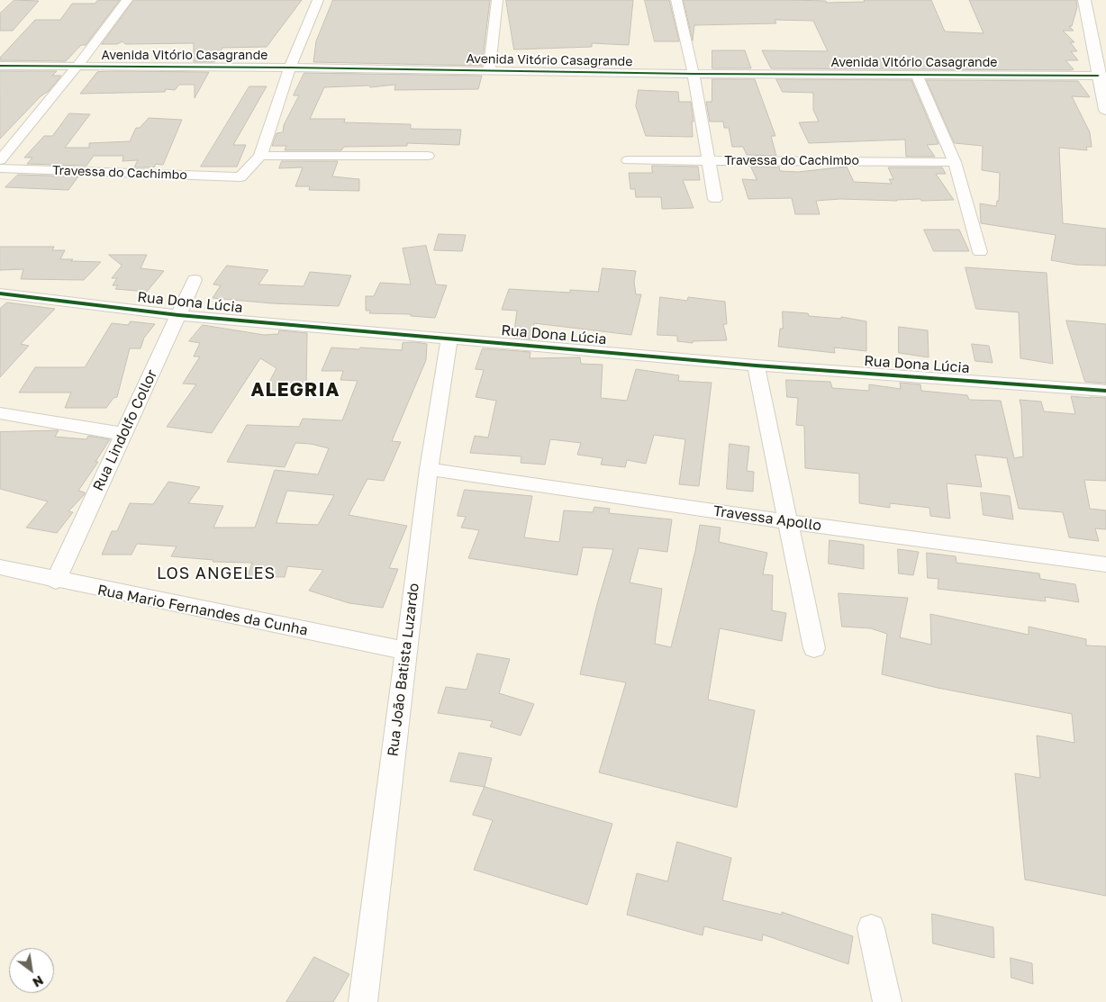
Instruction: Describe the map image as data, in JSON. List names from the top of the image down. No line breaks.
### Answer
{"streets":{"street":["Avenida Vitório Casagrande","Travessa do Cachimbo","Rua Dona Lúcia","Rua Lindolfo Collor","Travessa Apollo","Rua Mario Fernandes da Cunha","Rua João Batista Luzardo"]},"crossings":[["Rua Dona Lúcia","Rua Lindolfo Collor"],["Rua Dona Lúcia","Rua João Batista Luzardo"],["Rua Lindolfo Collor","Rua Mario Fernandes da Cunha"],["Travessa Apollo","Rua João Batista Luzardo"],["Rua Mario Fernandes da Cunha","Rua João Batista Luzardo"]],"districts":["ALEGRIA","LOS ANGELES"],"north":"bottom right"}
